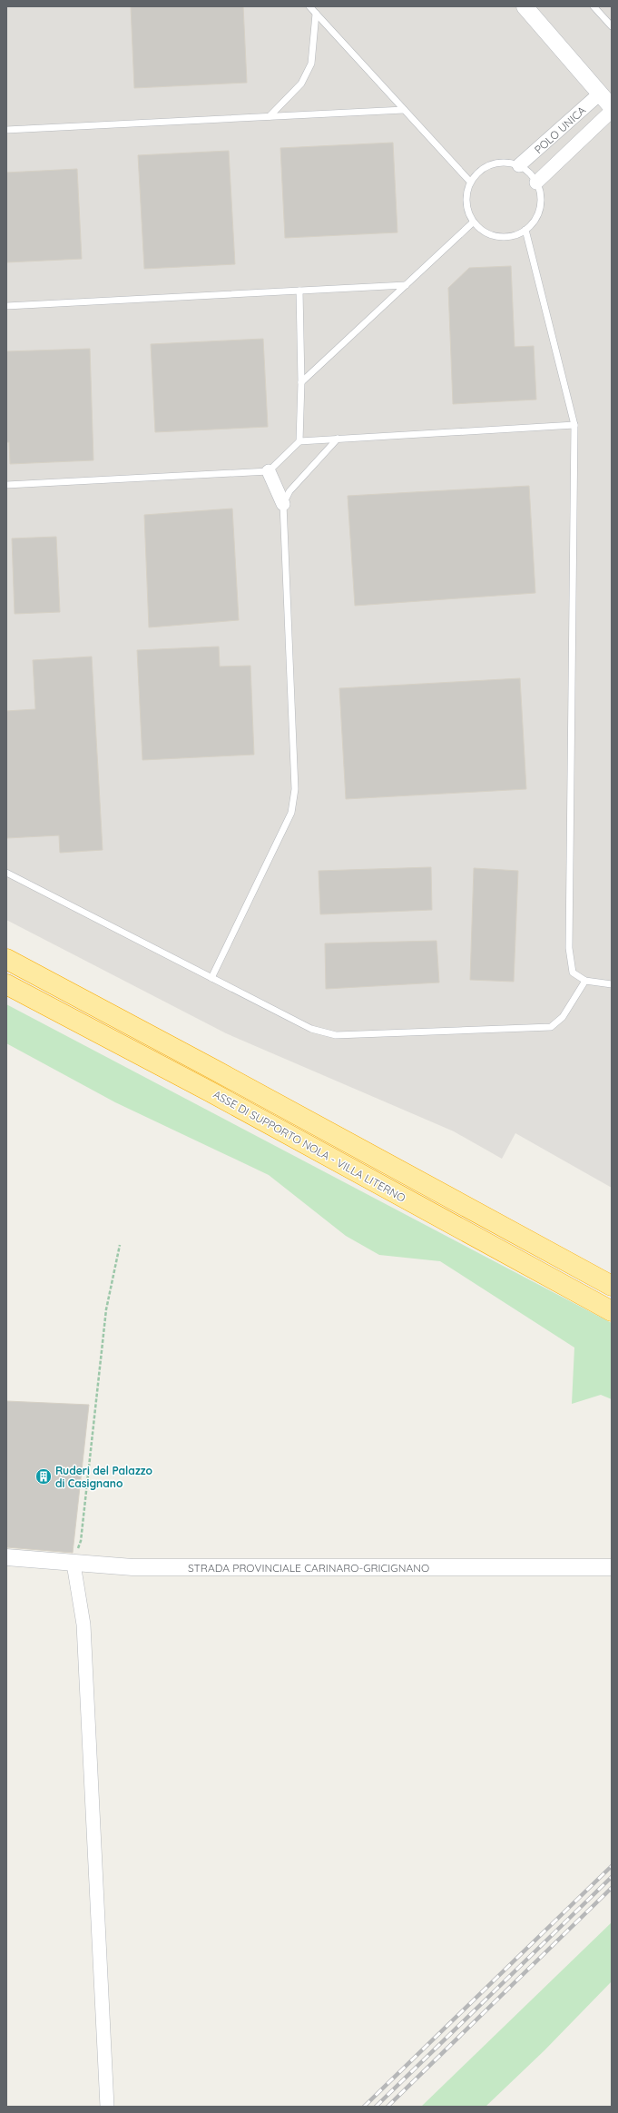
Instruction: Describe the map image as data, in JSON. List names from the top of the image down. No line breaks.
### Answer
{"streets":{"highway":["ASSE DI SUPPORTO NOLA - VILLA LITERNO"],"street":["POLO UNICA","STRADA PROVINCIALE CARINARO-GRICIGNANO"]},"places":{"building":["Ruderi del Palazzo di Casignano"]}}
